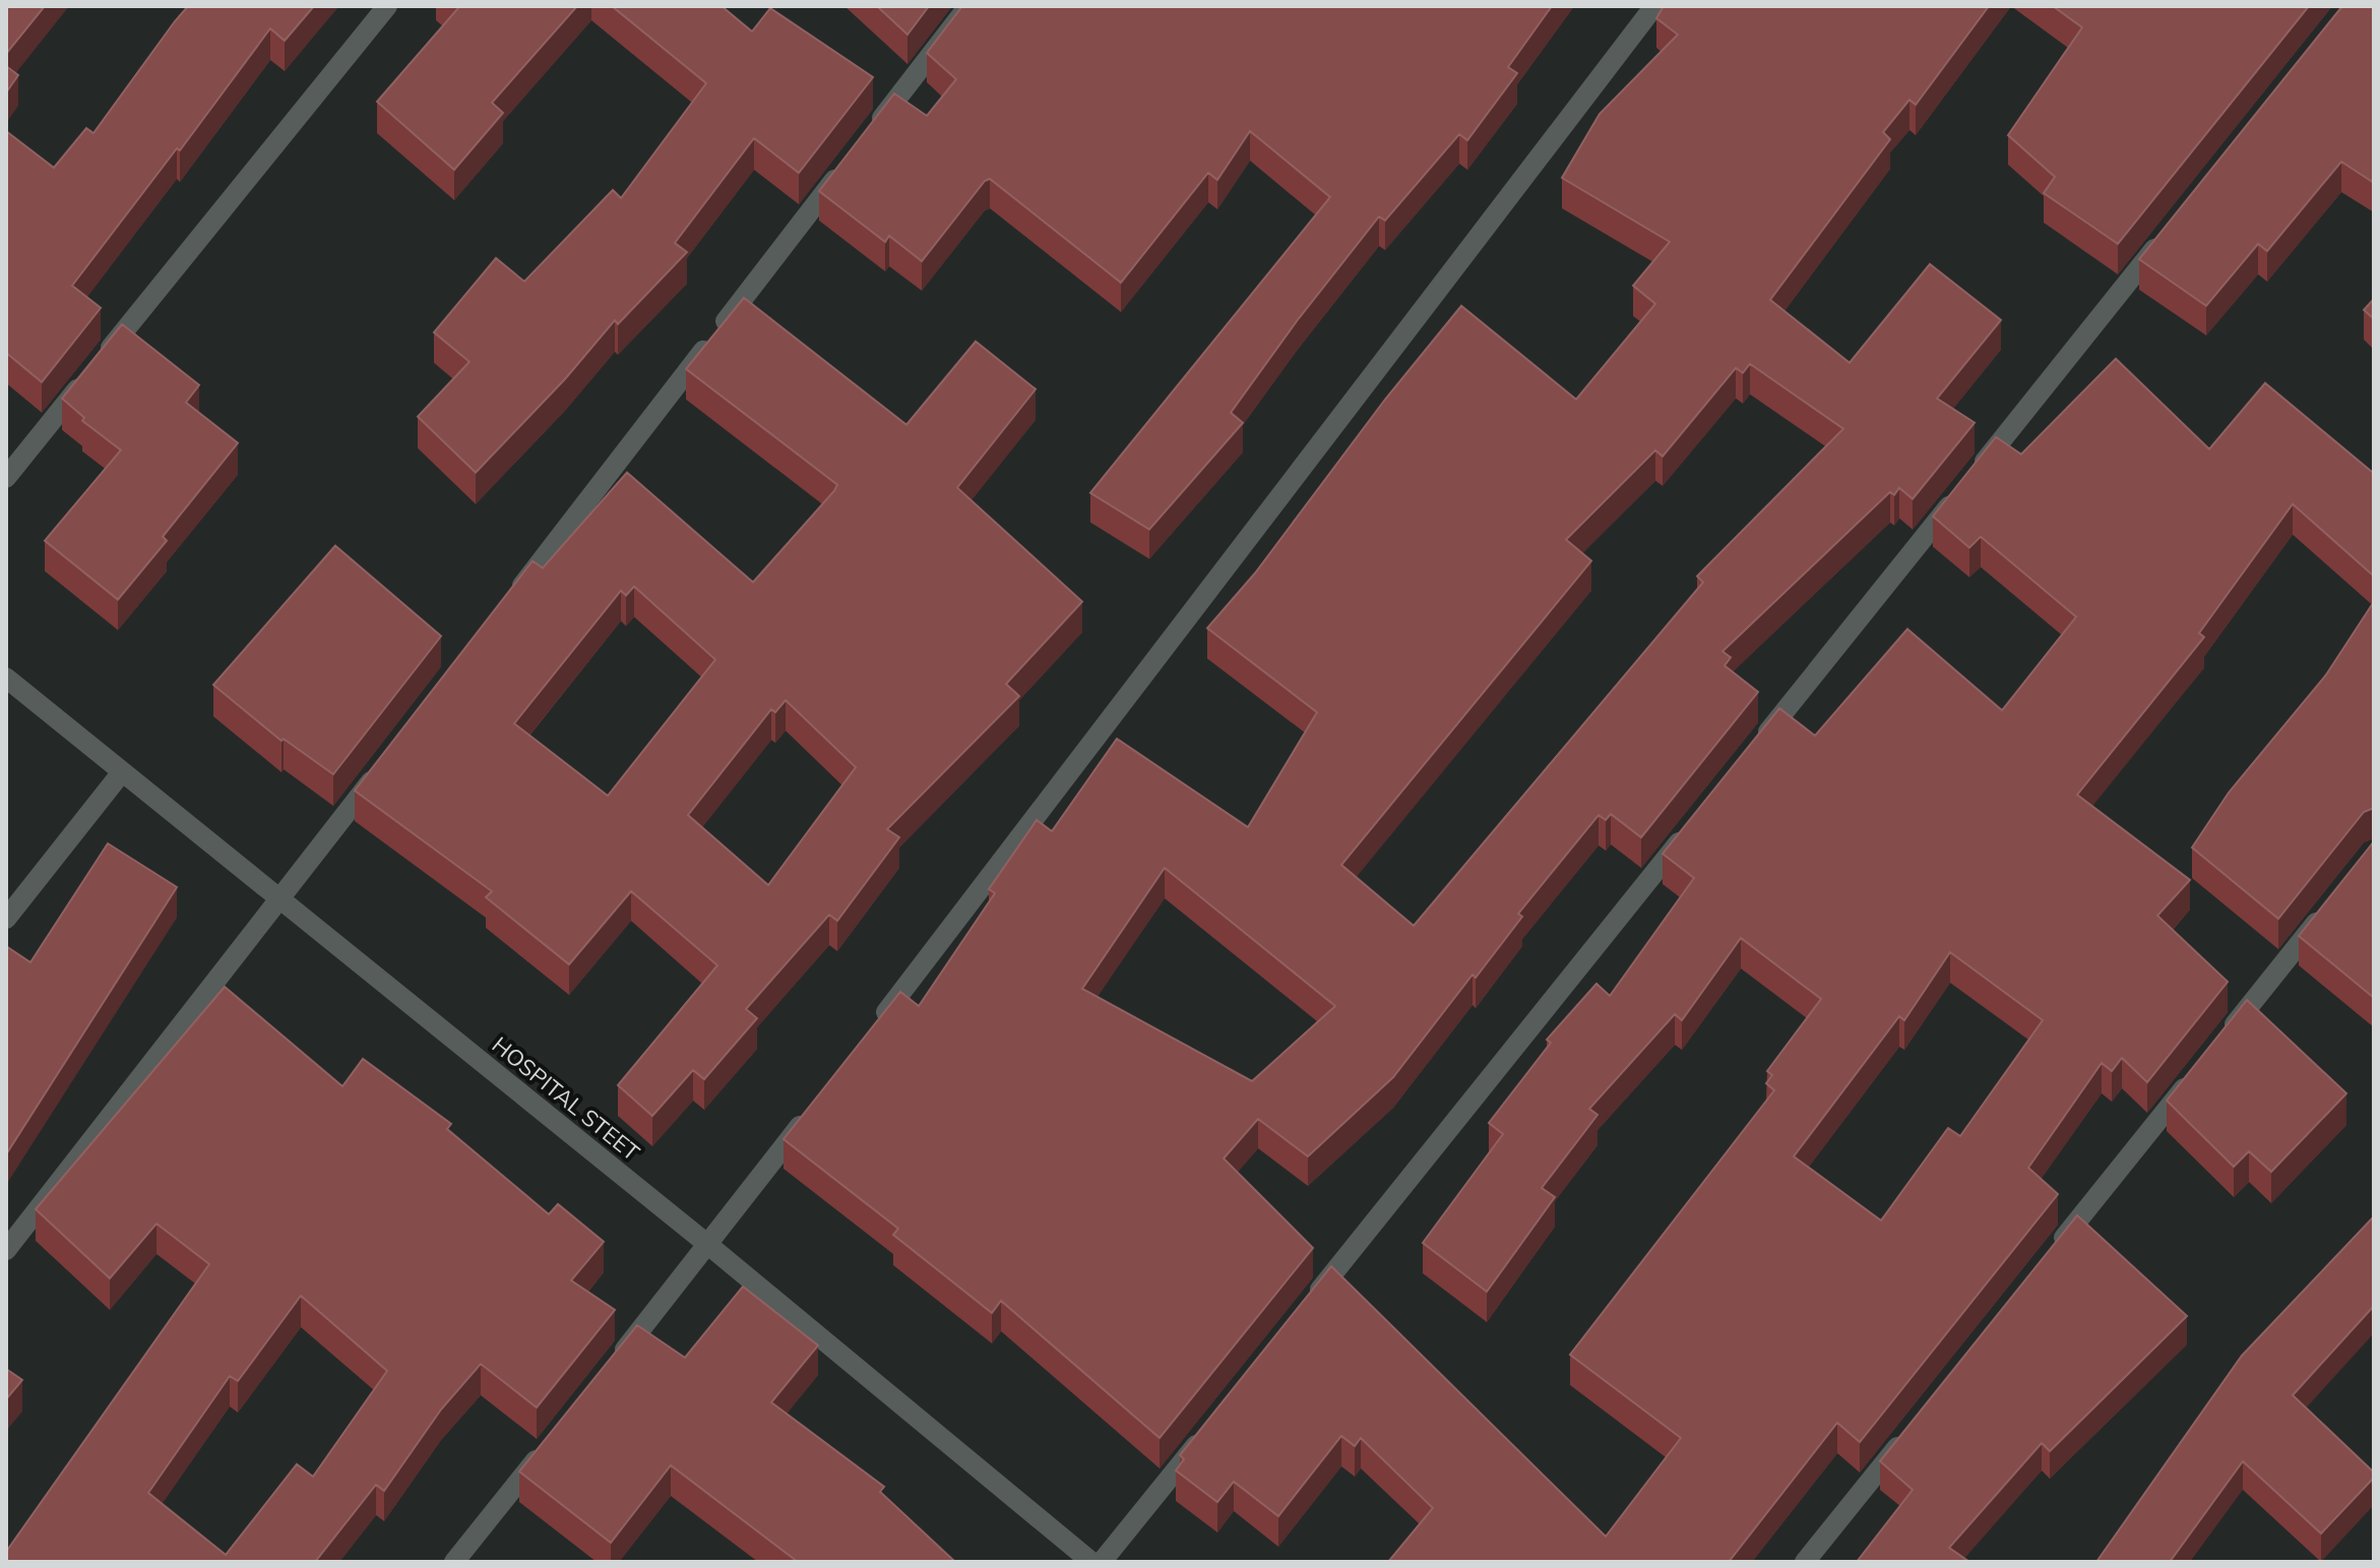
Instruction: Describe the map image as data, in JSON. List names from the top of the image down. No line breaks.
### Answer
{"streets":{"street":["HOSPITAL STEET"]}}
